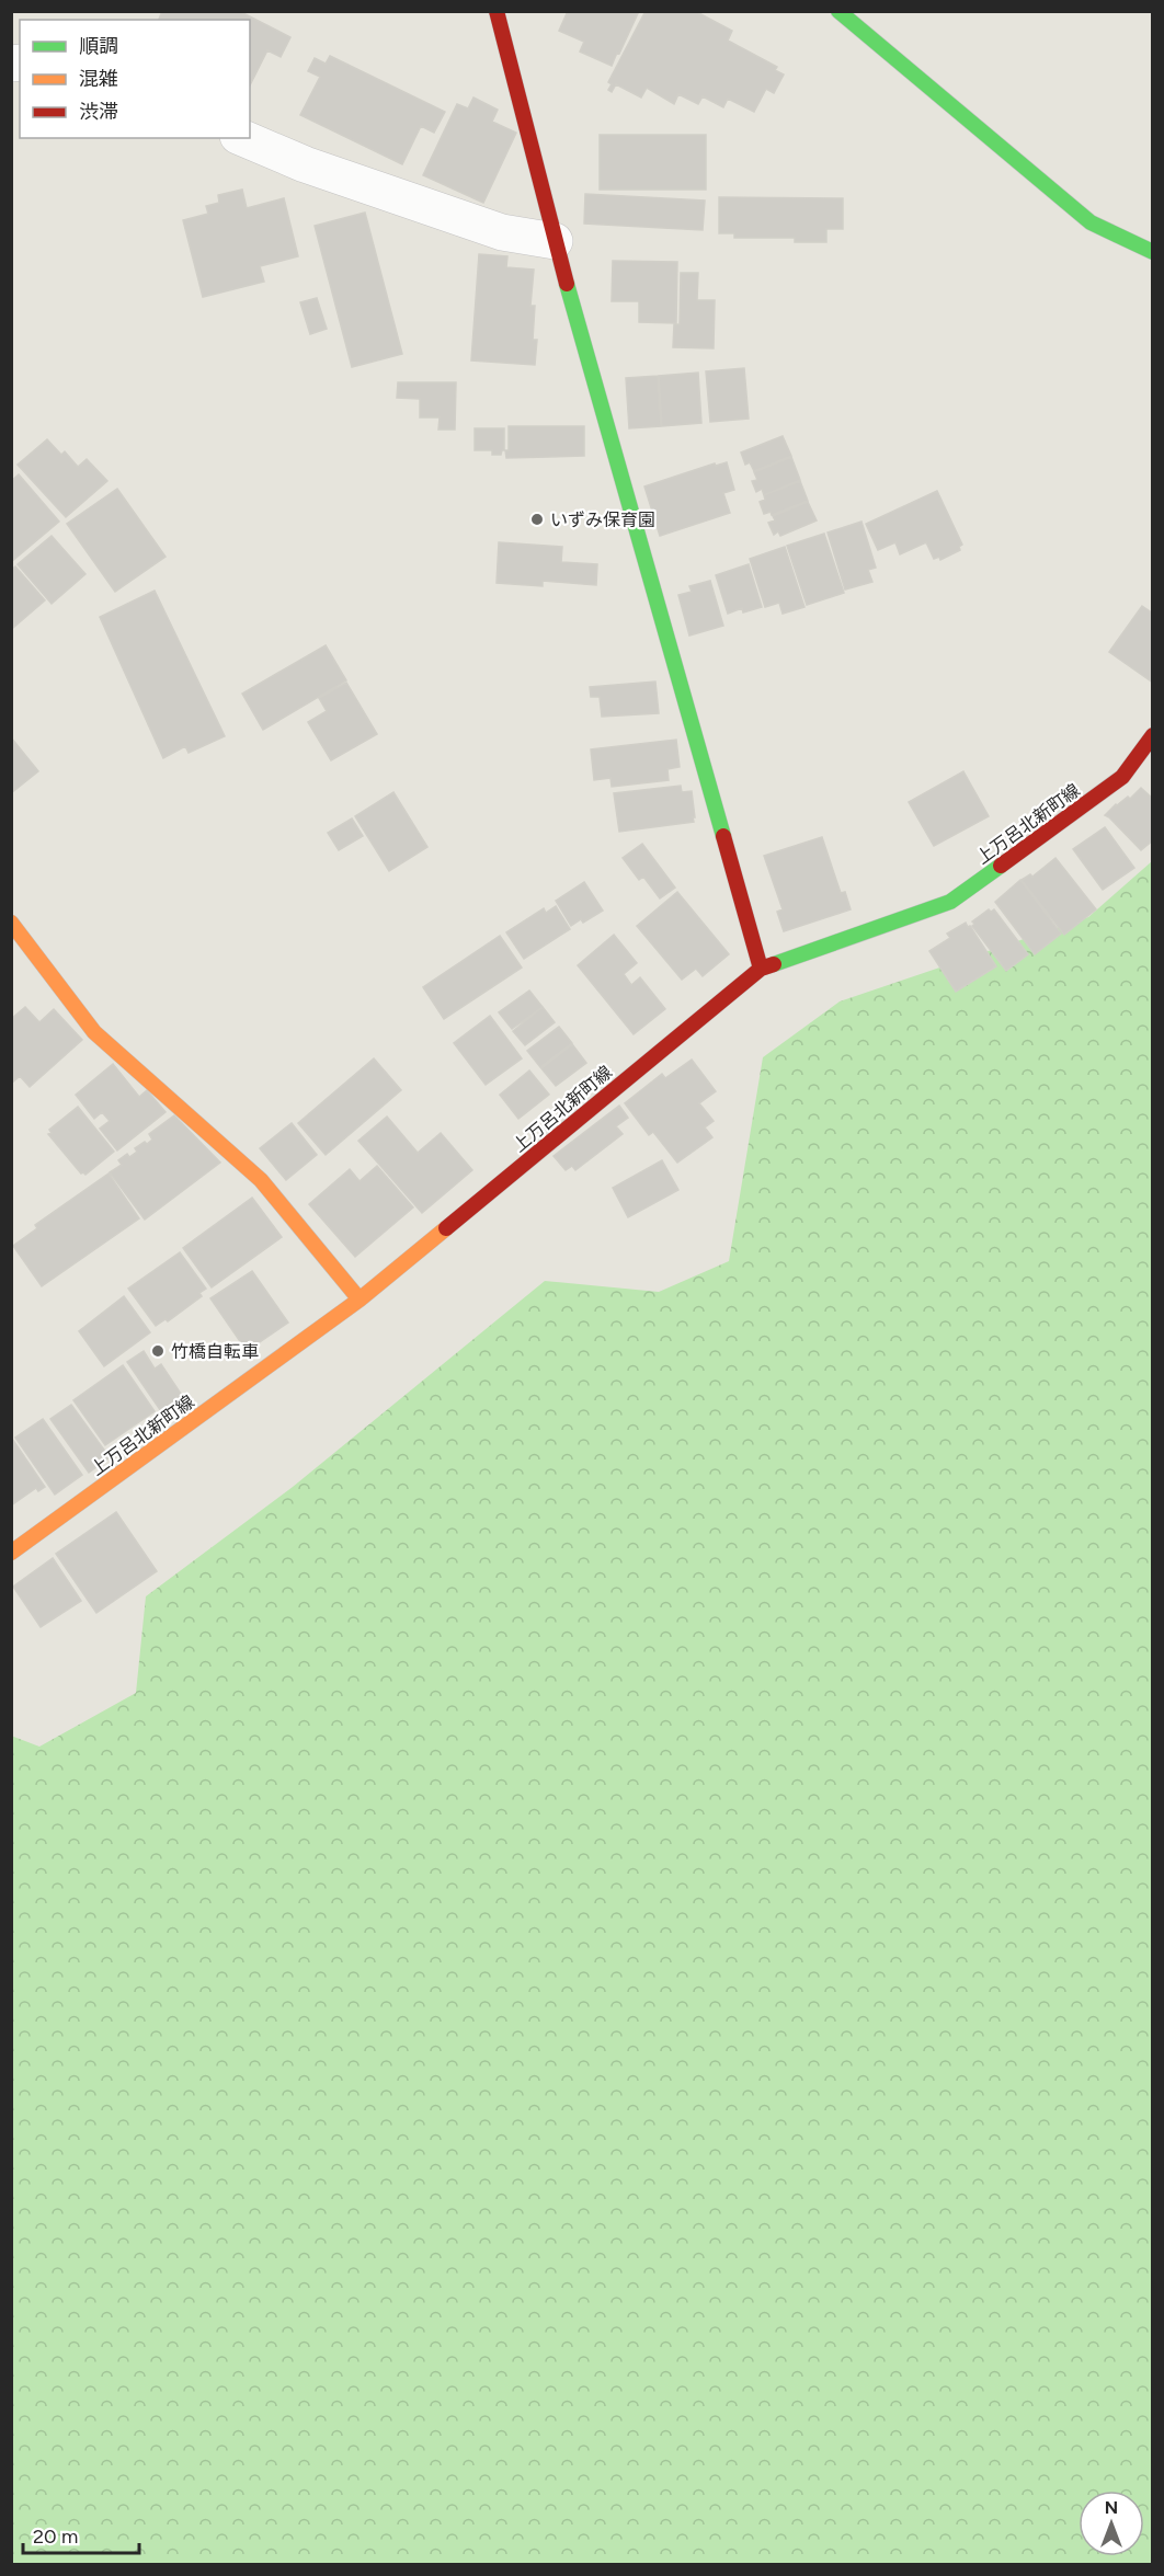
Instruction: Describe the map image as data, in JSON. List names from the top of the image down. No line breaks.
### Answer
{"streets":{"street":["上万呂北新町線"]},"places":["いずみ保育園","竹橋自転車"],"legend":["順調","混雑","渋滞"],"scale_bar":"20 m","north":"top"}
